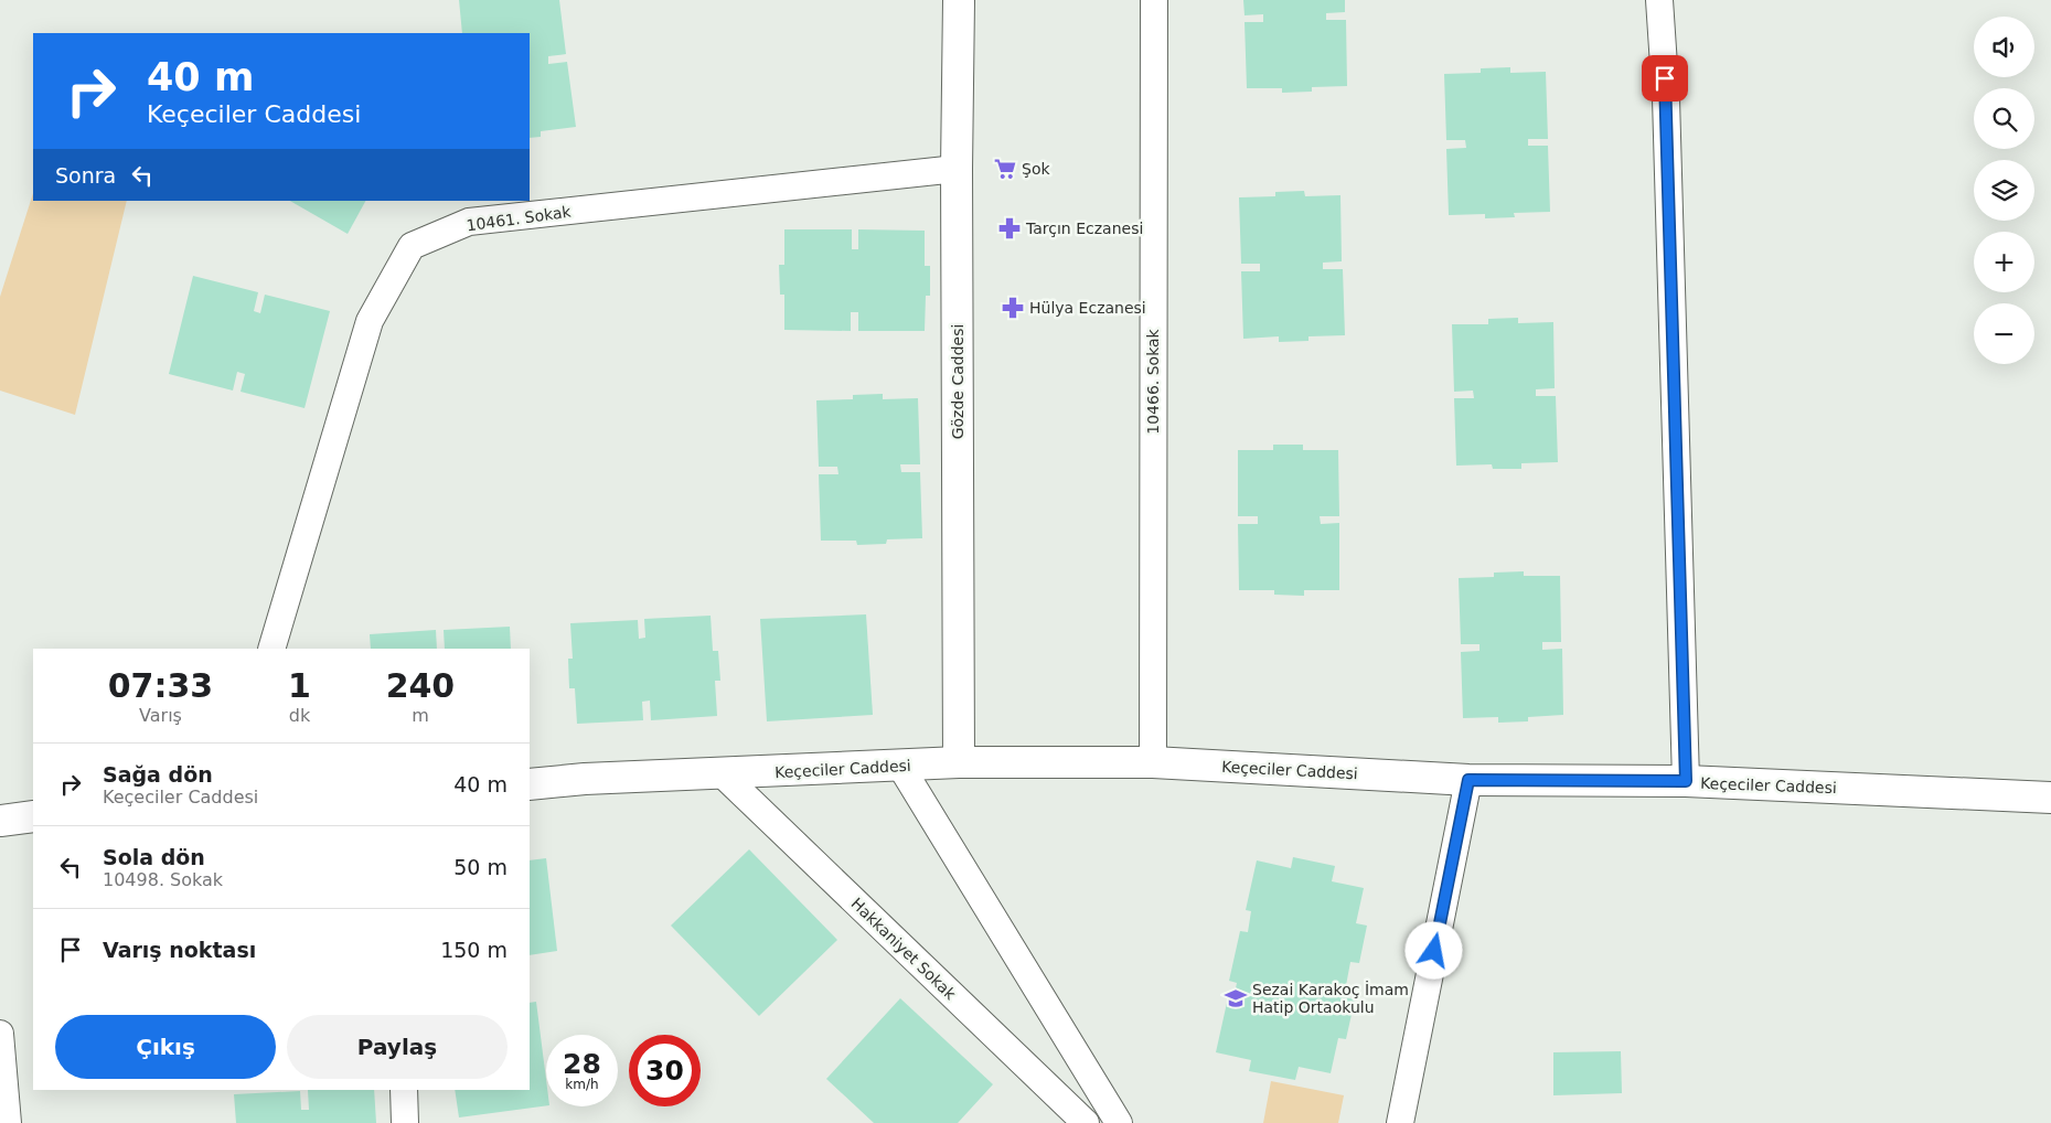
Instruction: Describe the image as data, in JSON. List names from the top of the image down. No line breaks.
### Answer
{"streets":{"street":["10461. Sokak","Gözde Caddesi","10466. Sokak","Keçeciler Caddesi","Hakkaniyet Sokak"]},"crossings":[["10461. Sokak","Gözde Caddesi"],["Gözde Caddesi","Keçeciler Caddesi"],["10466. Sokak","Keçeciler Caddesi"],["Keçeciler Caddesi","Hakkaniyet Sokak"]],"places":{"supermarket":["Şok"],"pharmacy":["Tarçın Eczanesi","Hülya Eczanesi"],"school or university":["Sezai Karakoç İmam Hatip Ortaokulu"]},"page":{"map_buttons":["+","−"],"turn":["40 m","Keçeciler Caddesi"],"then":"Sonra","eta":["07:33","Varış","1","dk","240","m"],"list":[{"name":"Sağa dön","note":"Keçeciler Caddesi","value":"40 m"},{"name":"Sola dön","note":"10498. Sokak","value":"50 m"},{"name":"Varış noktası","value":"150 m"}],"buttons":["Çıkış","Paylaş"],"speed":"28 km/h","limit":"30"}}
